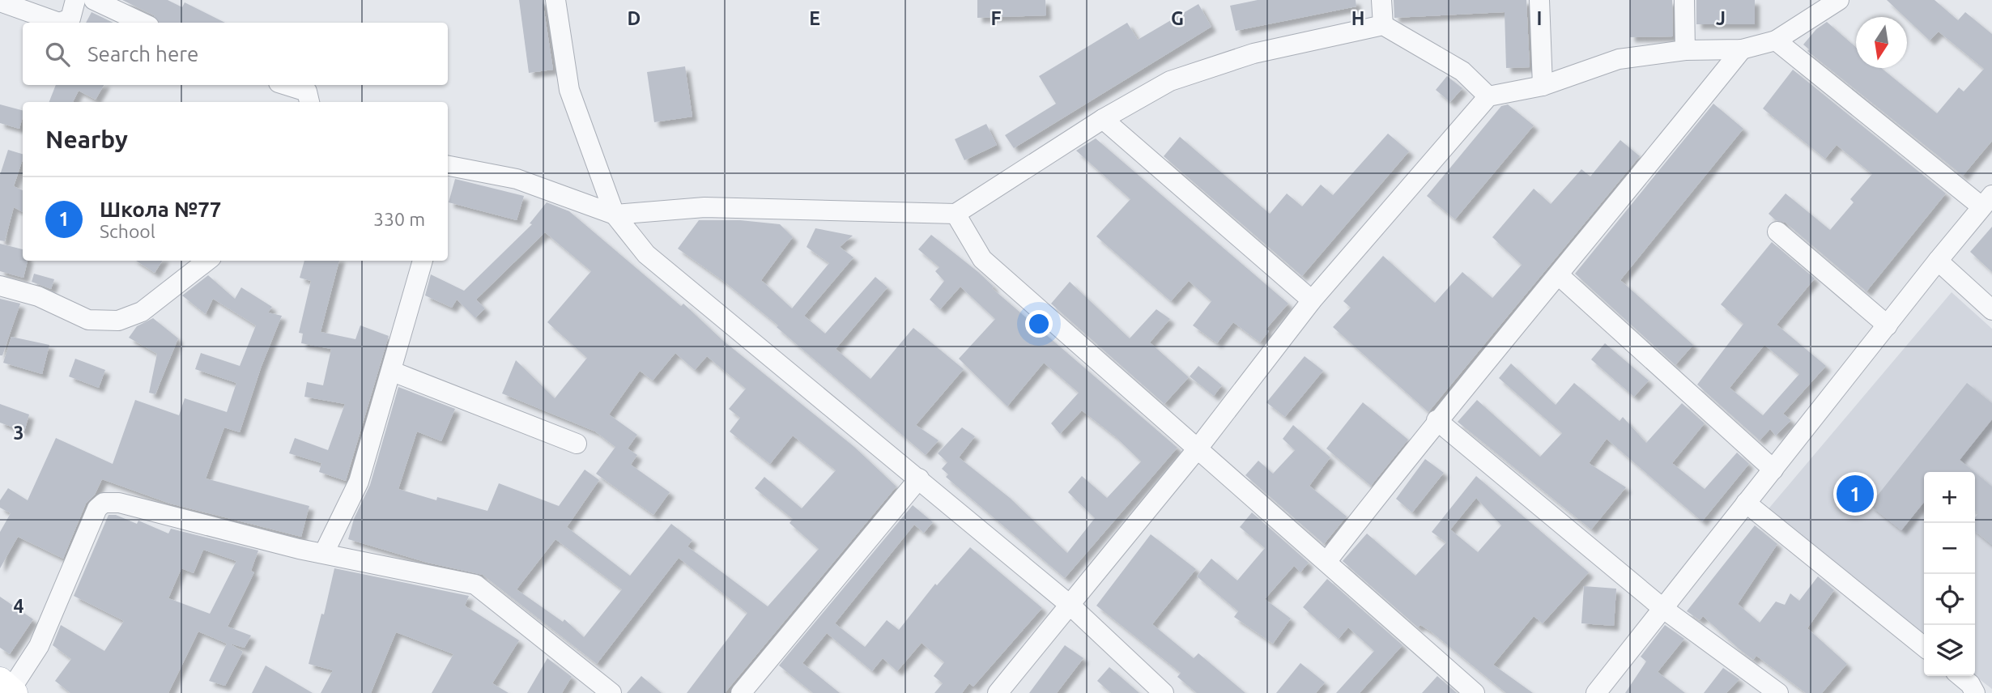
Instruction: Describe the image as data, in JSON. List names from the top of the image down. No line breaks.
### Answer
{"north":"bottom","page":{"search":"Search here","heading":"Nearby","list":[{"mark":"1","name":"Школа №77","note":"School","value":"330 m"}],"map_buttons":["+","−"],"pins":"1"},"grid":{"columns":["D","E","F","G","H","I","J"],"rows":["3","4"]}}
